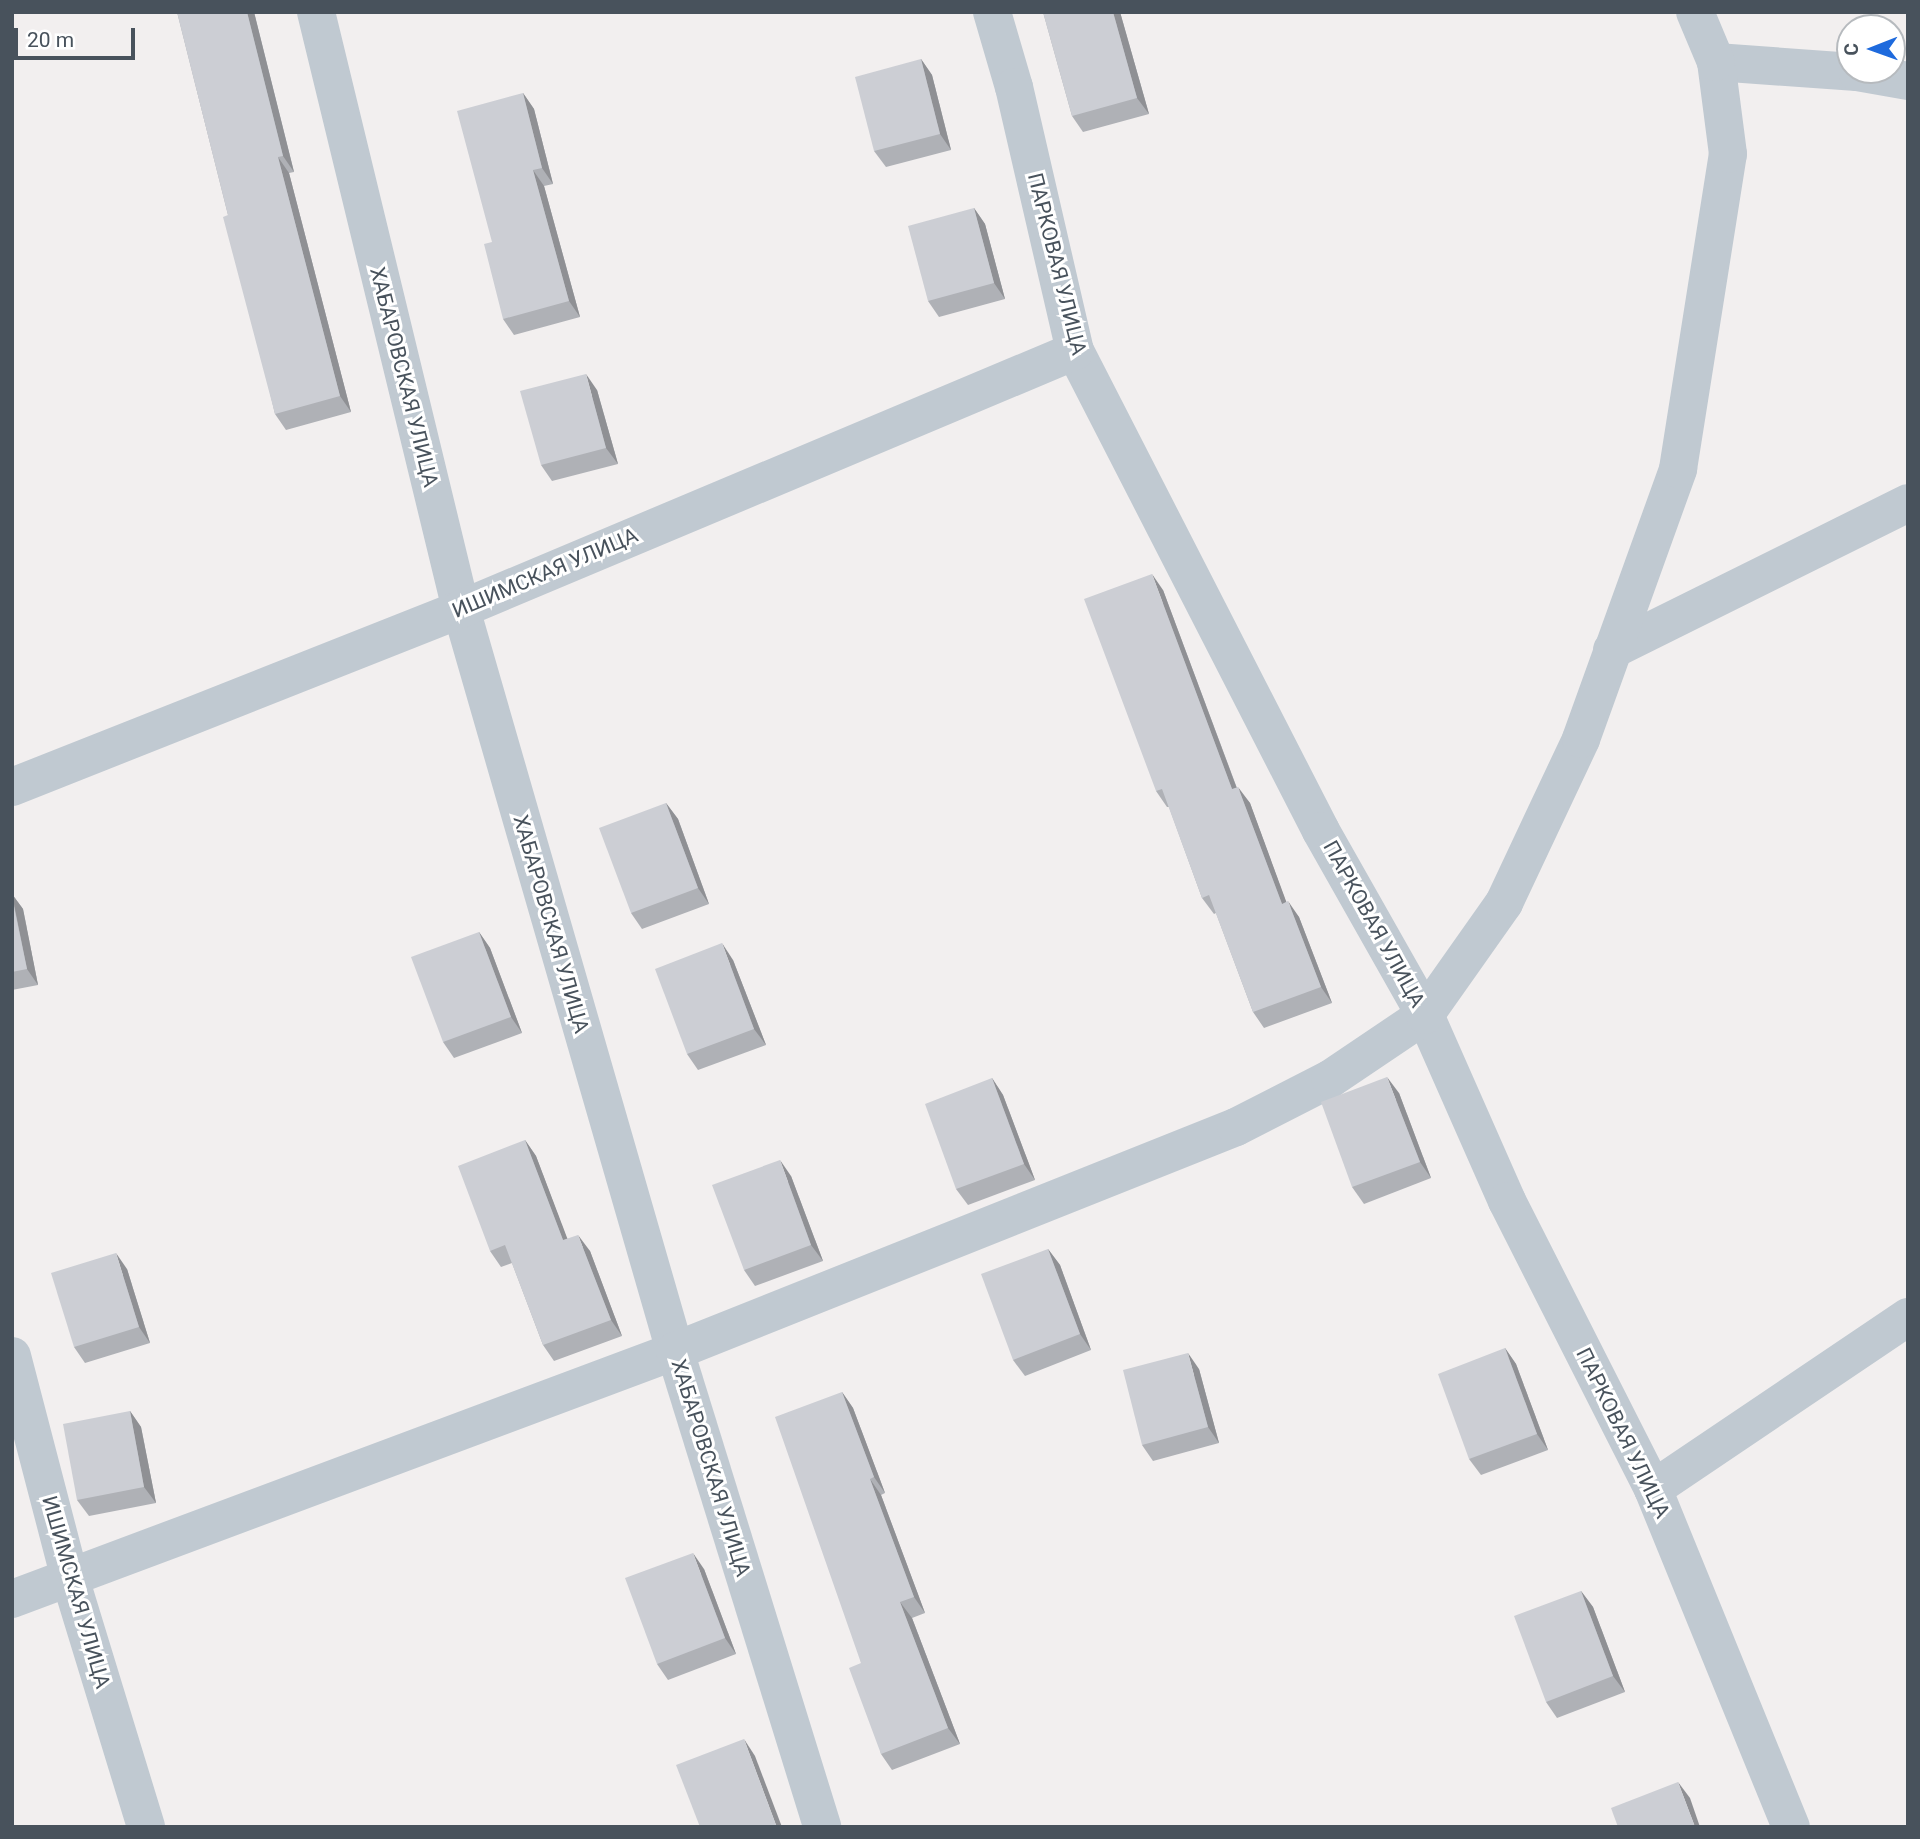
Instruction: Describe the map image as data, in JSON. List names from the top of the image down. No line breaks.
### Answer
{"streets":{"street":["ПАРКОВАЯ УЛИЦА","ХАБАРОВСКАЯ УЛИЦА","ИШИМСКАЯ УЛИЦА"]},"crossings":[["ПАРКОВАЯ УЛИЦА","ИШИМСКАЯ УЛИЦА"],["ХАБАРОВСКАЯ УЛИЦА","ИШИМСКАЯ УЛИЦА"]],"scale_bar":"20 m","north":"left"}
